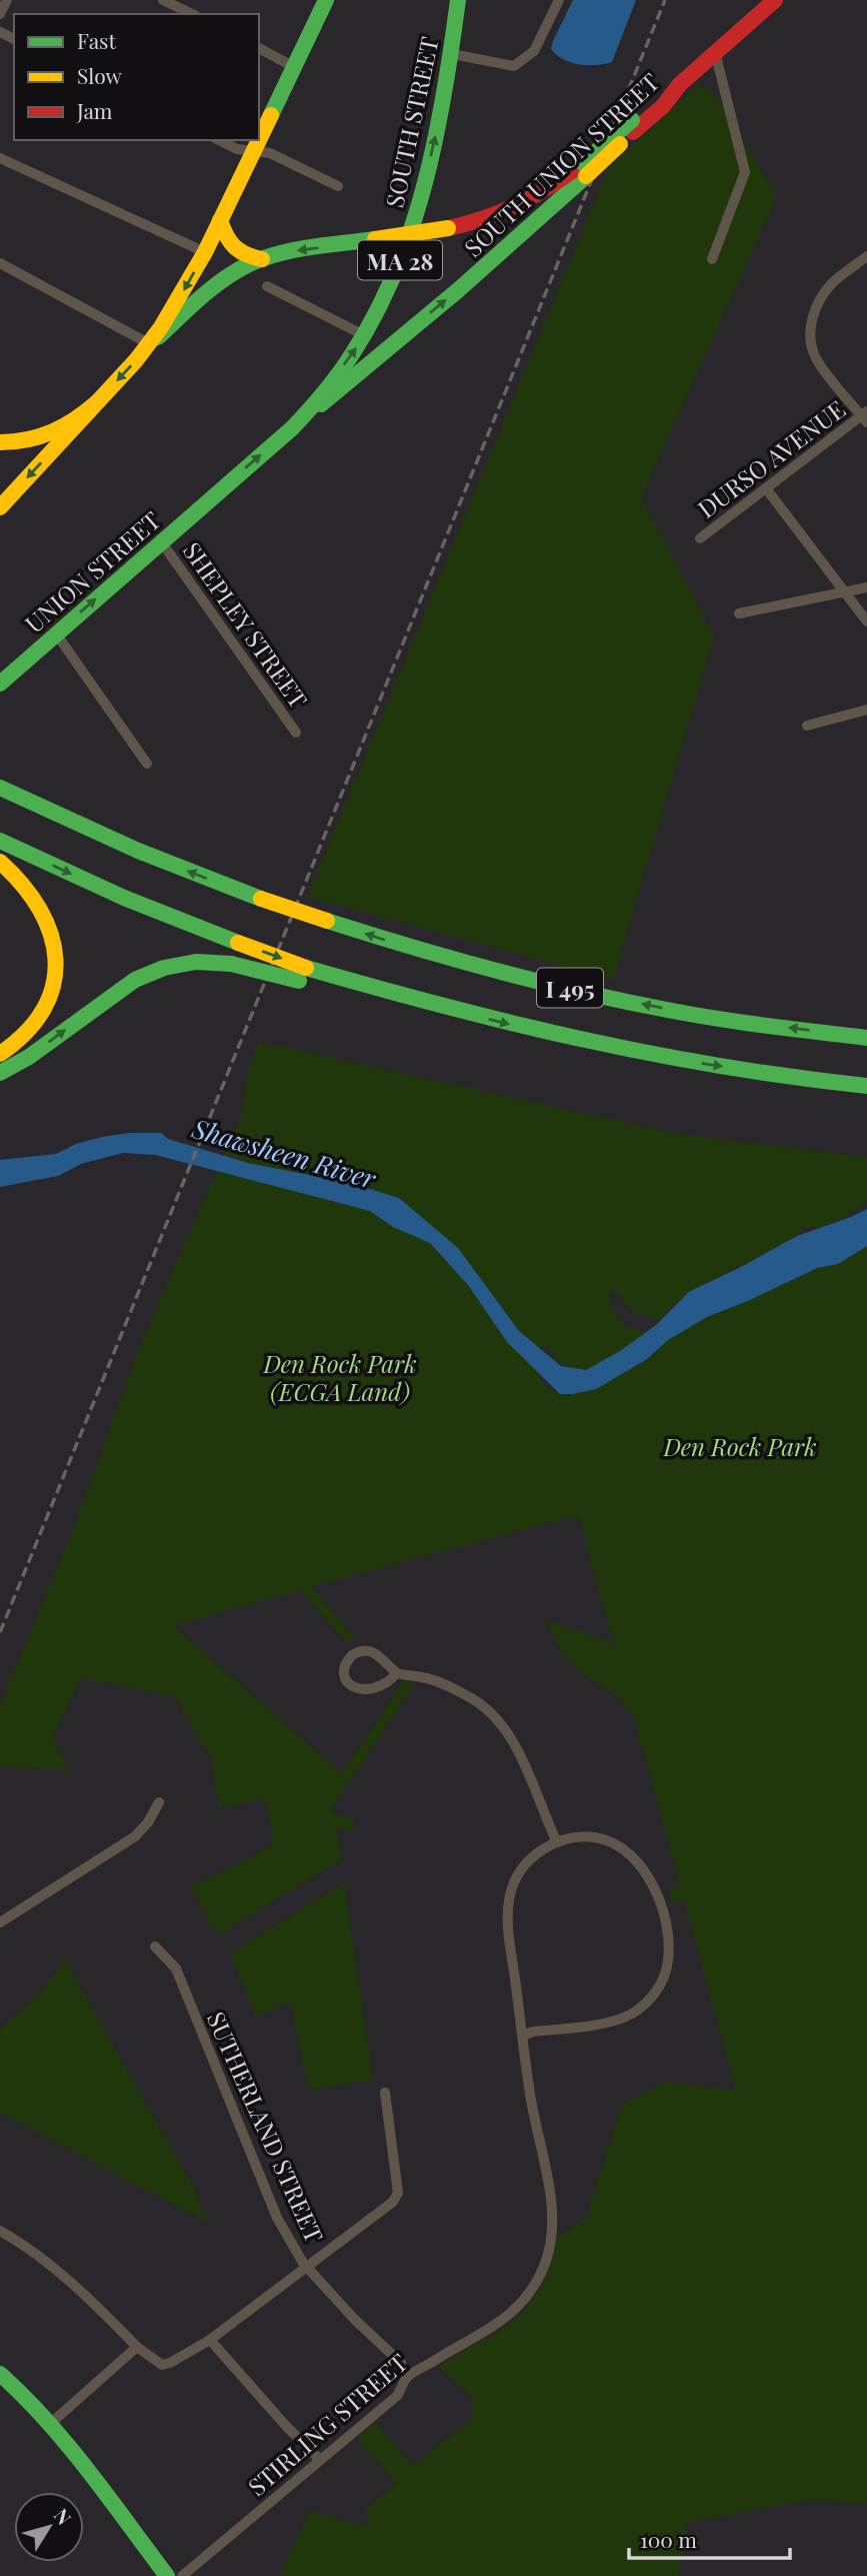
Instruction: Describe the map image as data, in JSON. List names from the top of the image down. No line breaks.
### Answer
{"streets":{"main road":["SOUTH STREET","SOUTH UNION STREET","MA 28","UNION STREET","I 495"],"street":["DURSO AVENUE","SHEPLEY STREET","SUTHERLAND STREET","STIRLING STREET"]},"crossings":[["SOUTH STREET","SOUTH UNION STREET"],["SOUTH UNION STREET","UNION STREET"],["UNION STREET","SHEPLEY STREET"],["SUTHERLAND STREET","STIRLING STREET"]],"one_way":["SOUTH STREET","SOUTH UNION STREET"],"water":["Shawsheen River"],"parks":["Den Rock Park (ECGA Land)","Den Rock Park"],"legend":["Fast","Slow","Jam"],"scale_bar":"100 m","north":"top right"}
